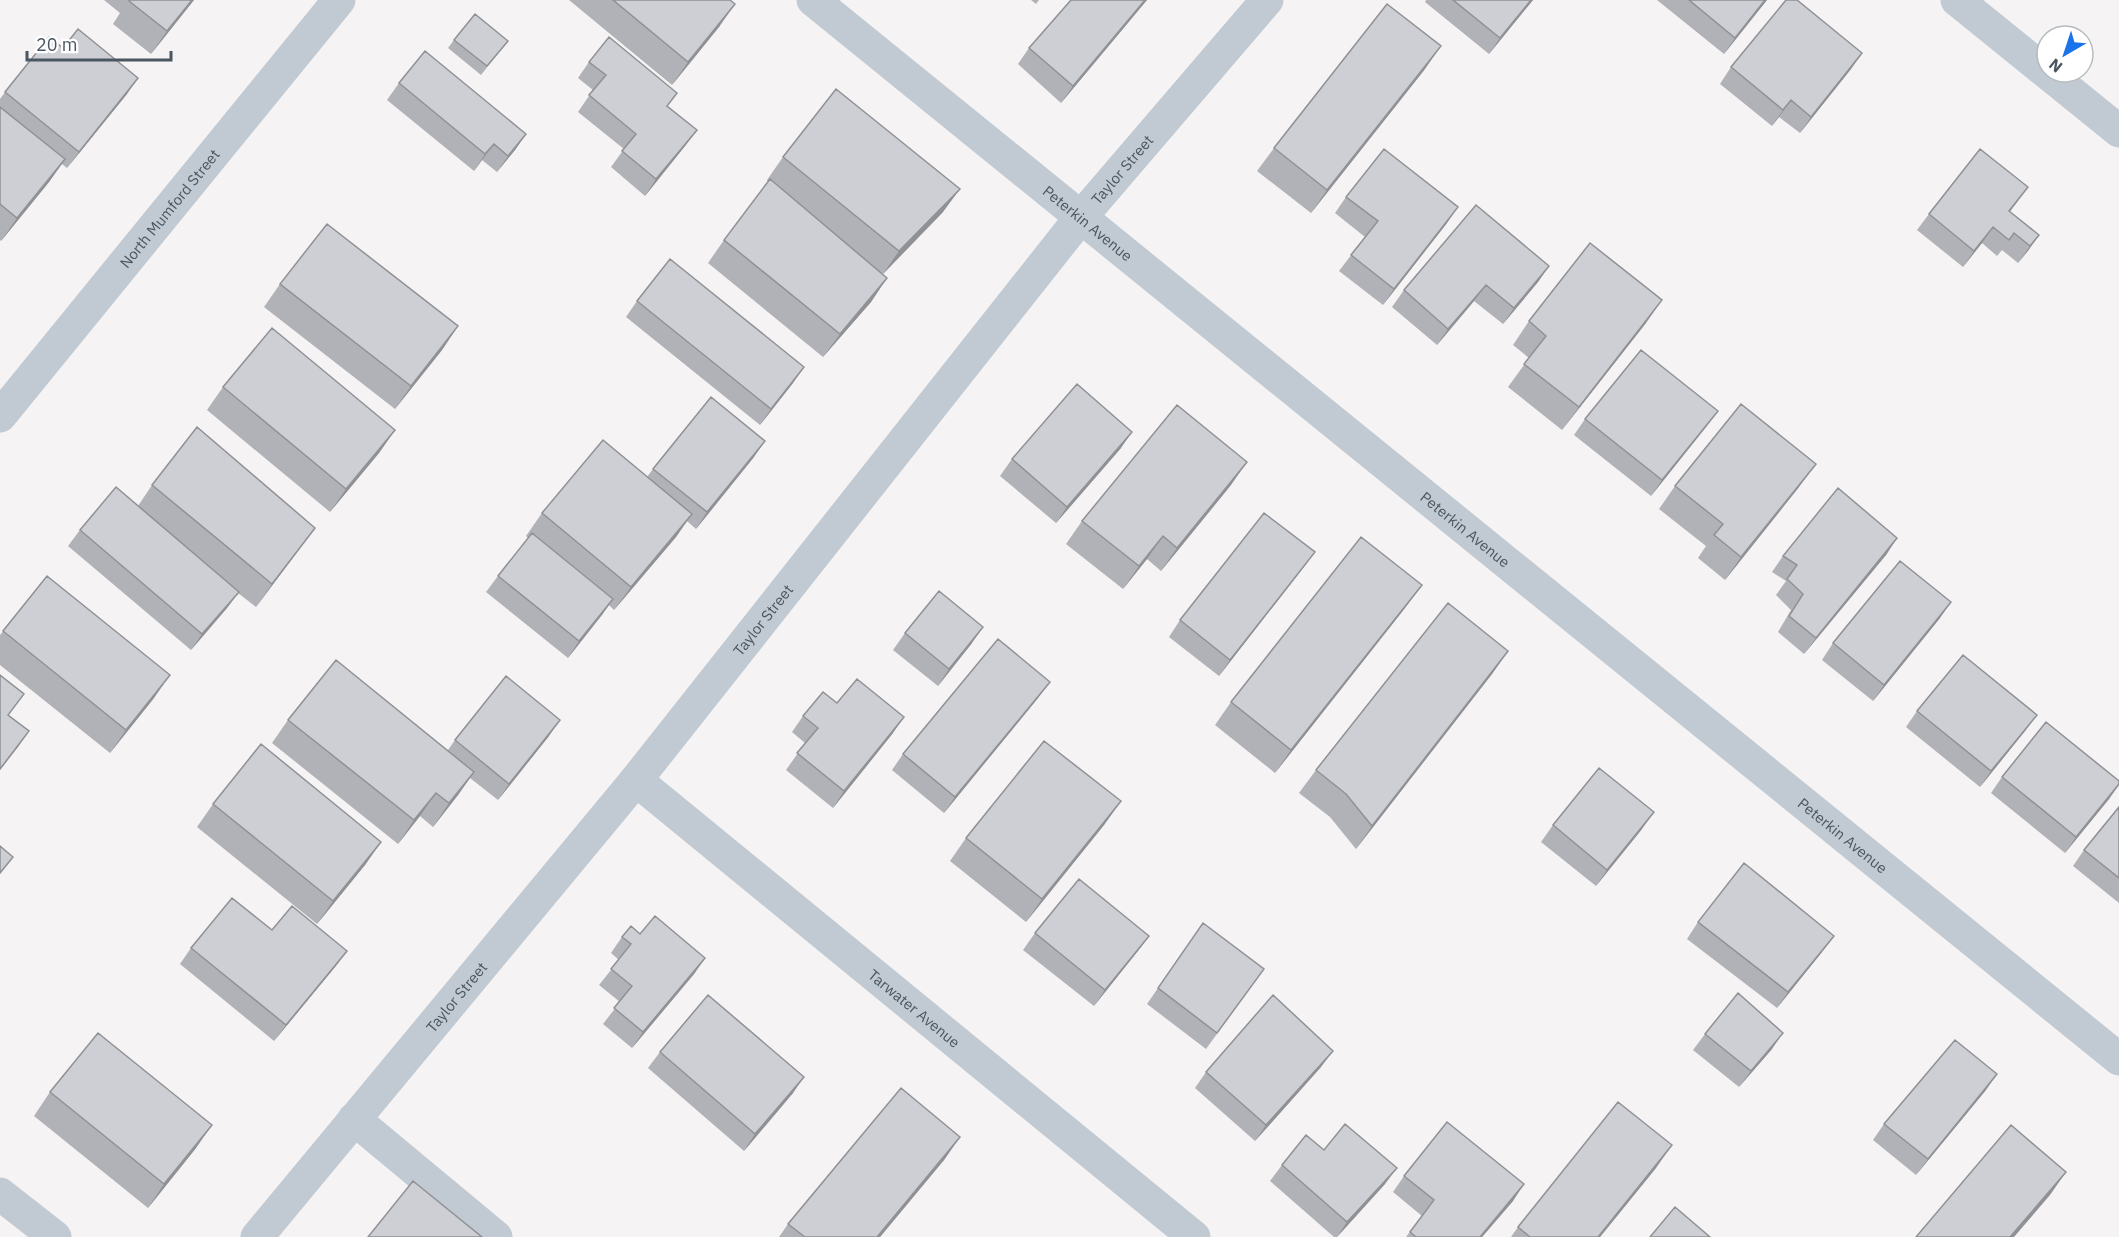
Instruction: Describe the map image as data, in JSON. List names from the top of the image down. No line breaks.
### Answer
{"streets":{"street":["Taylor Street","North Mumford Street","Peterkin Avenue","Tarwater Avenue"]},"crossings":[["Taylor Street","Peterkin Avenue"],["Taylor Street","Tarwater Avenue"]],"scale_bar":"20 m","north":"bottom left"}
